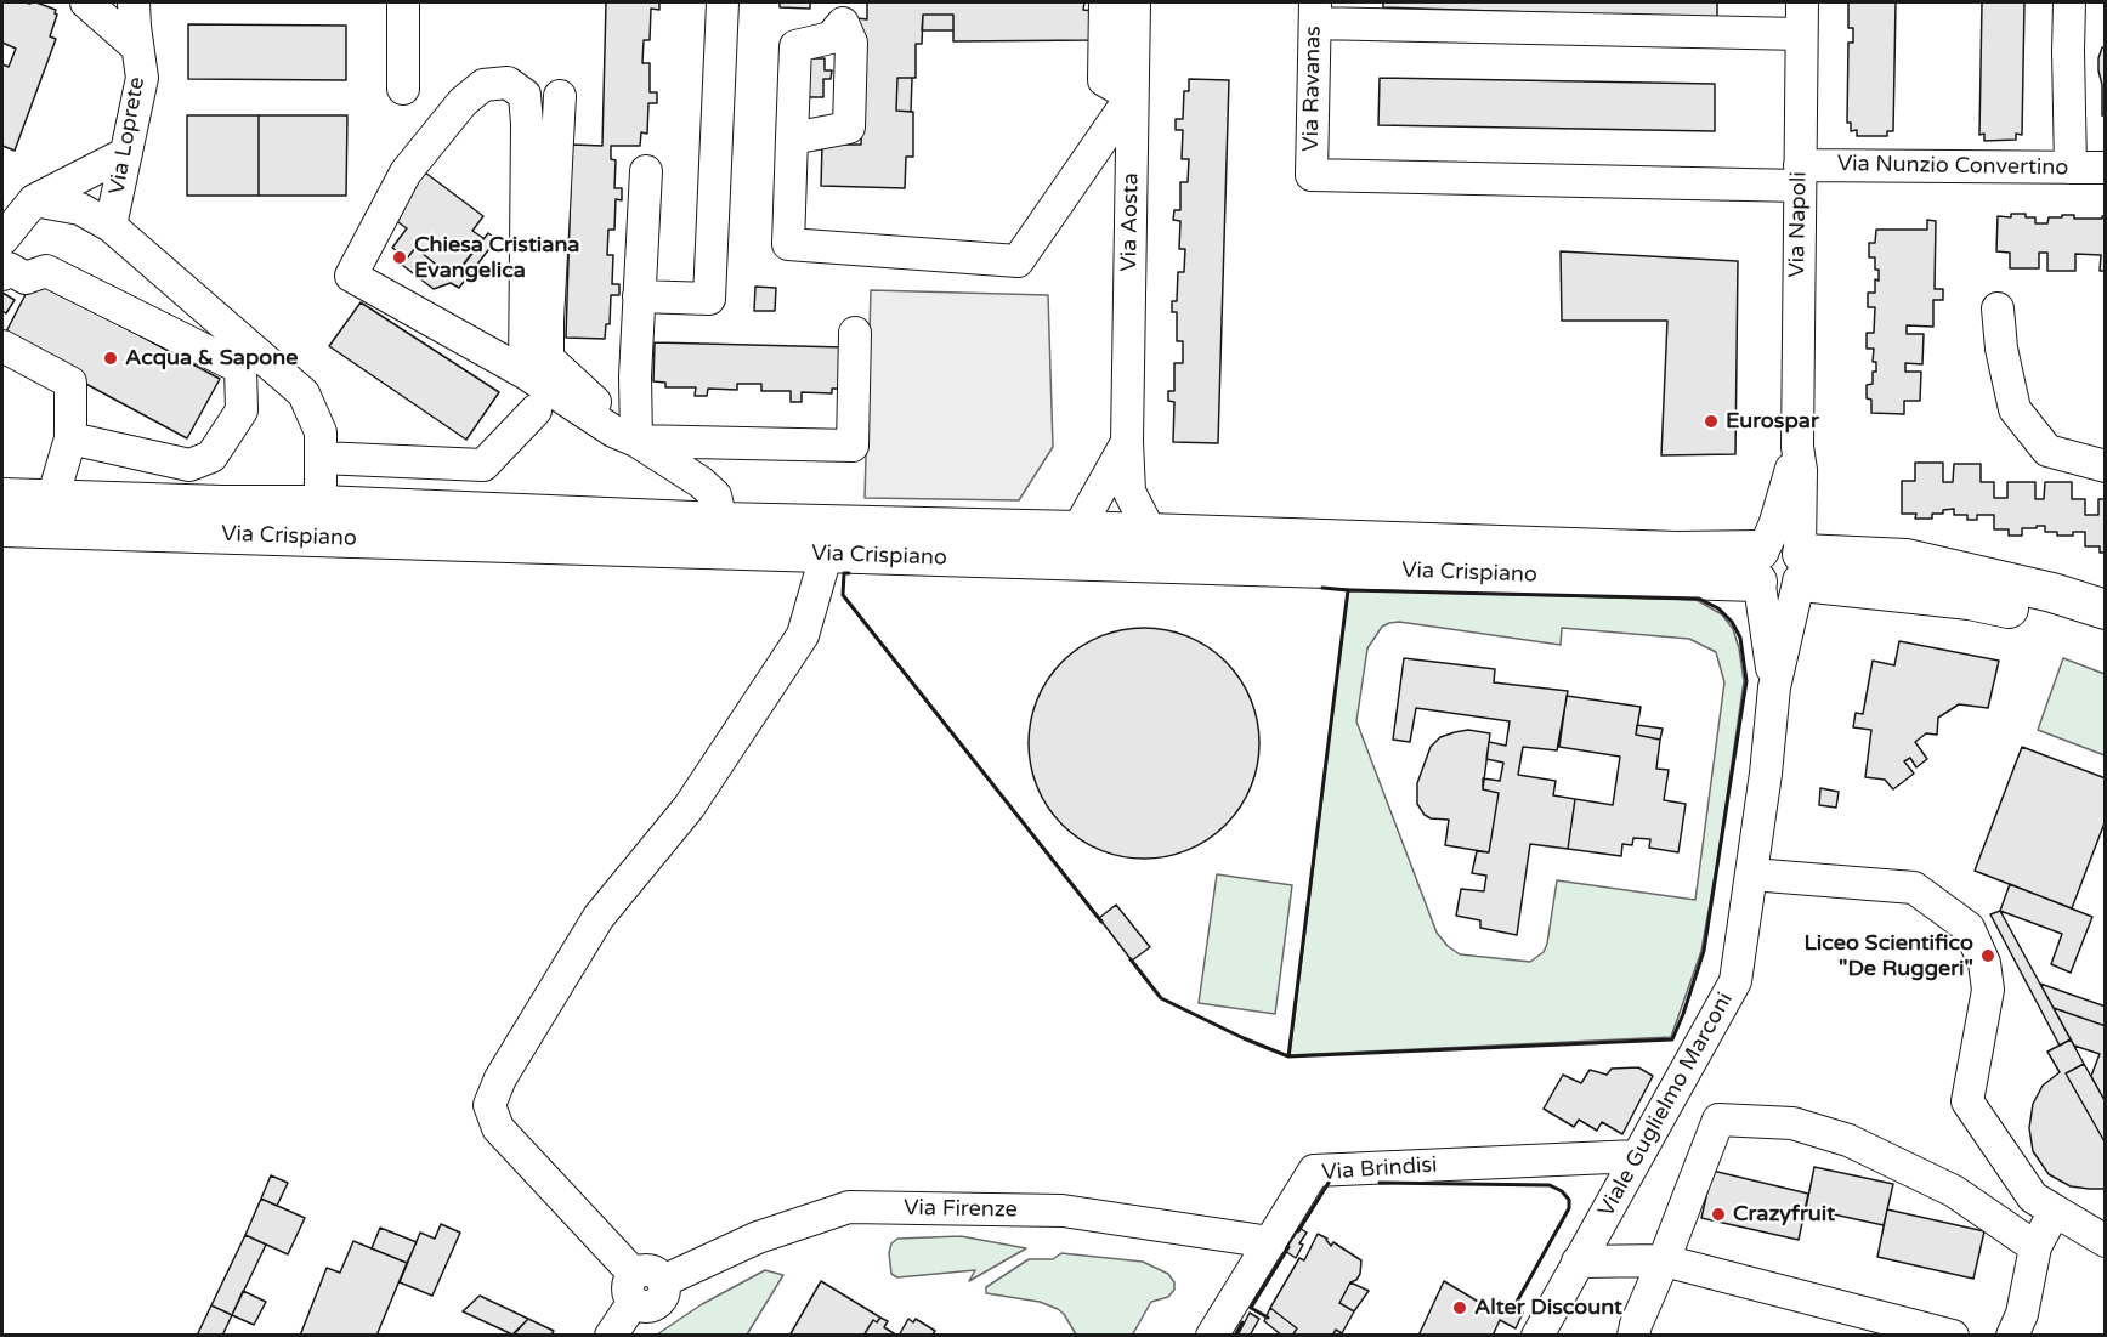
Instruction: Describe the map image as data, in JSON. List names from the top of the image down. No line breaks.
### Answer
{"streets":{"main road":["Via Crispiano"],"street":["Via Ravanas","Via Loprete","Via Nunzio Convertino","Via Aosta","Via Napoli","Viale Guglielmo Marconi","Via Brindisi","Via Firenze"]},"crossings":[["Via Ravanas","Via Nunzio Convertino"],["Via Loprete","Via Crispiano"],["Via Nunzio Convertino","Via Napoli"],["Via Aosta","Via Crispiano"],["Via Napoli","Via Crispiano"],["Via Napoli","Viale Guglielmo Marconi"],["Via Crispiano","Viale Guglielmo Marconi"],["Viale Guglielmo Marconi","Via Brindisi"],["Via Brindisi","Via Firenze"]],"places":["Chiesa Cristiana Evangelica","Acqua & Sapone","Eurospar","Liceo Scientifico \"De Ruggeri\"","Crazyfruit","Alter Discount"]}
